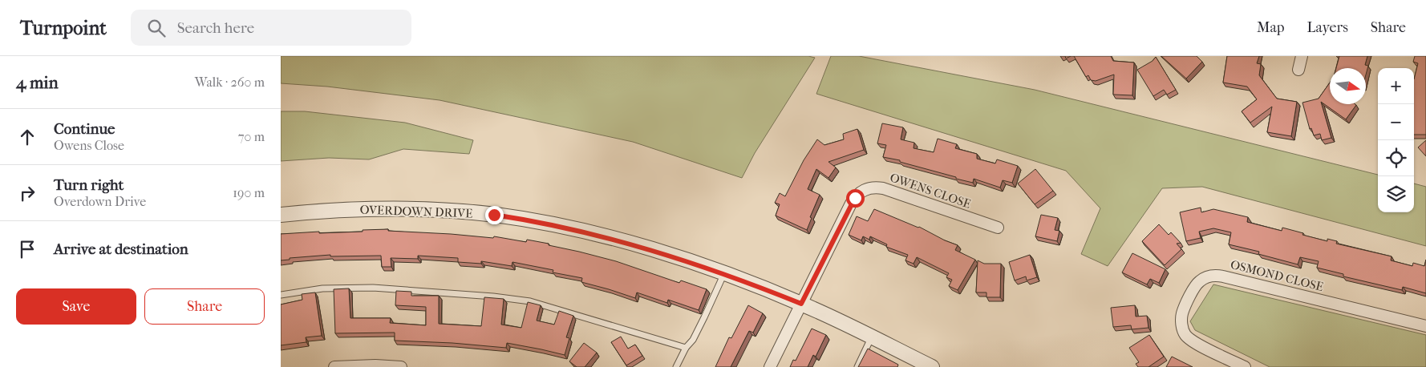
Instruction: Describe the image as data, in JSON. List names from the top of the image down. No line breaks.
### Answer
{"streets":{"street":["OWENS CLOSE","OVERDOWN DRIVE","OSMOND CLOSE"]},"crossings":[["OWENS CLOSE","OVERDOWN DRIVE"]],"north":"right","page":{"header":"Turnpoint","search":"Search here","nav":["Map","Layers","Share"],"heading":["4 min","Walk · 260 m"],"map_buttons":["+","−"],"list":[["Continue","Owens Close","70 m"],["Turn right","Overdown Drive","190 m"],"Arrive at destination"],"buttons":["Save","Share"]}}
